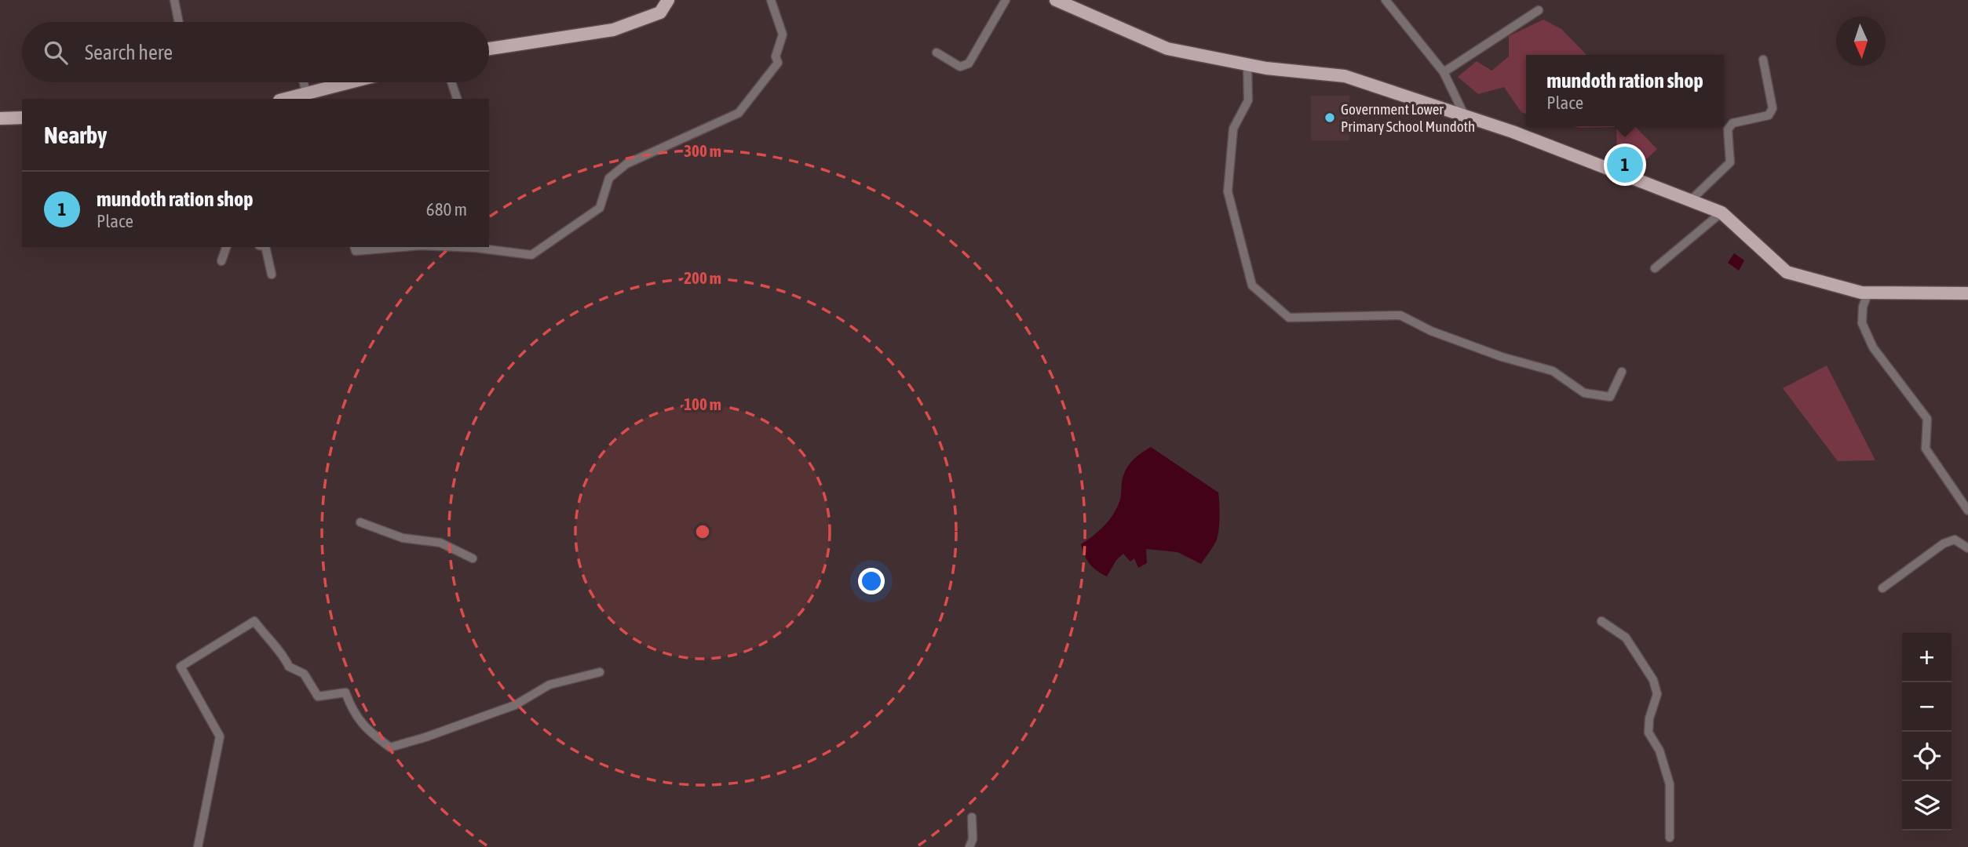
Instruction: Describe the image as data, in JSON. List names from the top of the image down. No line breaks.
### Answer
{"places":["Government Lower Primary School Mundoth"],"north":"bottom","page":{"search":"Search here","popup":["mundoth ration shop","Place"],"heading":"Nearby","pins":"1","list":[{"mark":"1","name":"mundoth ration shop","note":"Place","value":"680 m"}],"map_buttons":["+","−"]},"rings":["300 m","200 m","100 m"]}
